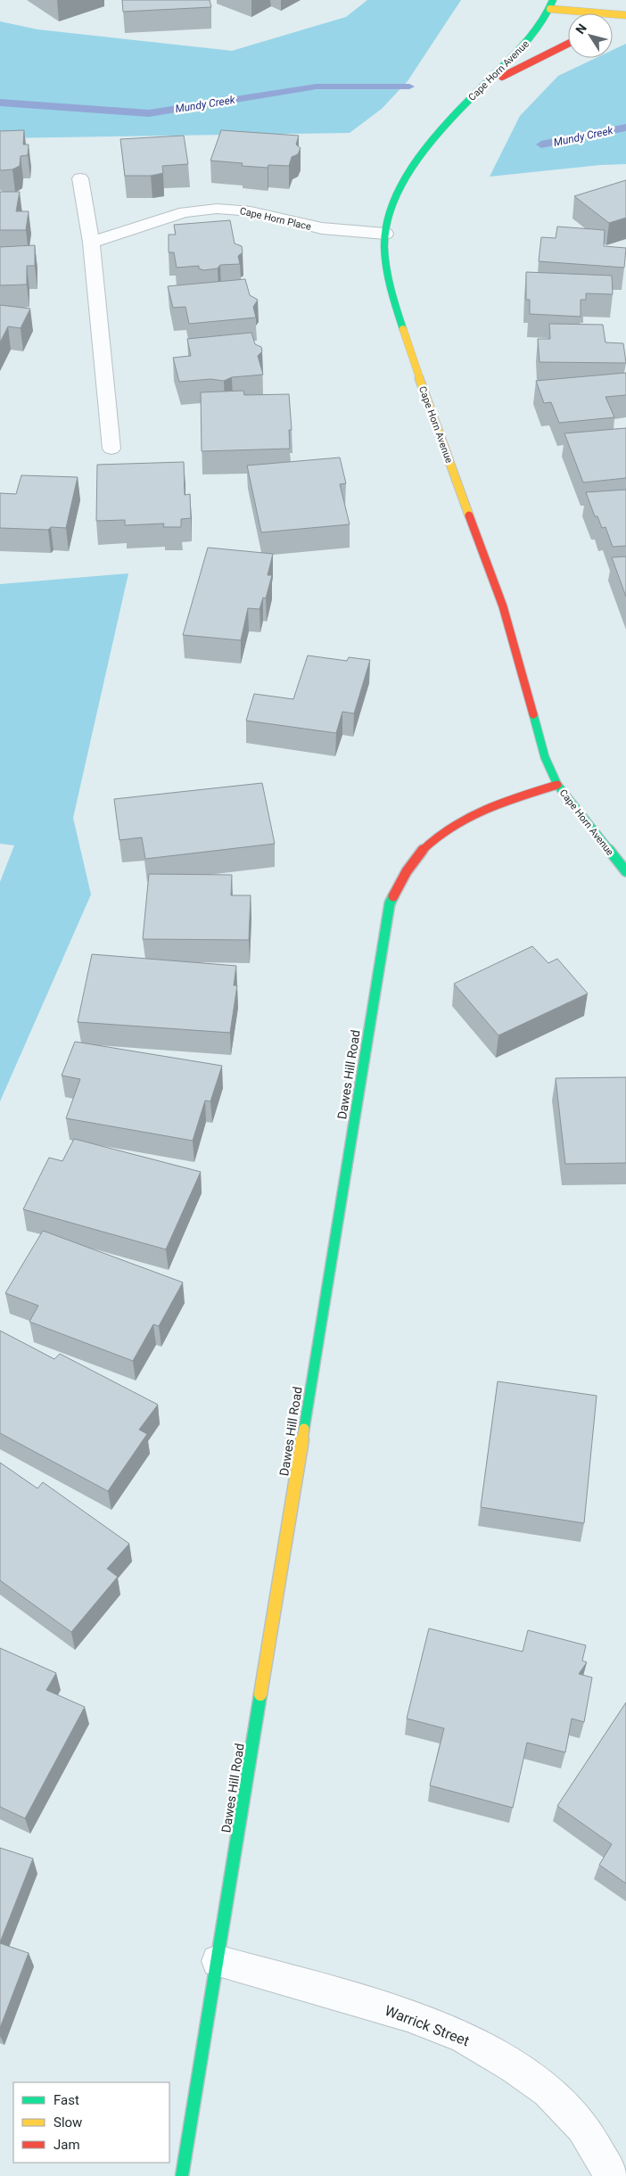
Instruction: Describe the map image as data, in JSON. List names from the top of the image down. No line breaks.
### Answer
{"streets":{"street":["Cape Horn Avenue","Cape Horn Place","Dawes Hill Road","Warrick Street"]},"crossings":[["Cape Horn Avenue","Cape Horn Place"],["Cape Horn Avenue","Dawes Hill Road"],["Dawes Hill Road","Warrick Street"]],"water":["Mundy Creek"],"legend":["Fast","Slow","Jam"],"north":"top left"}
